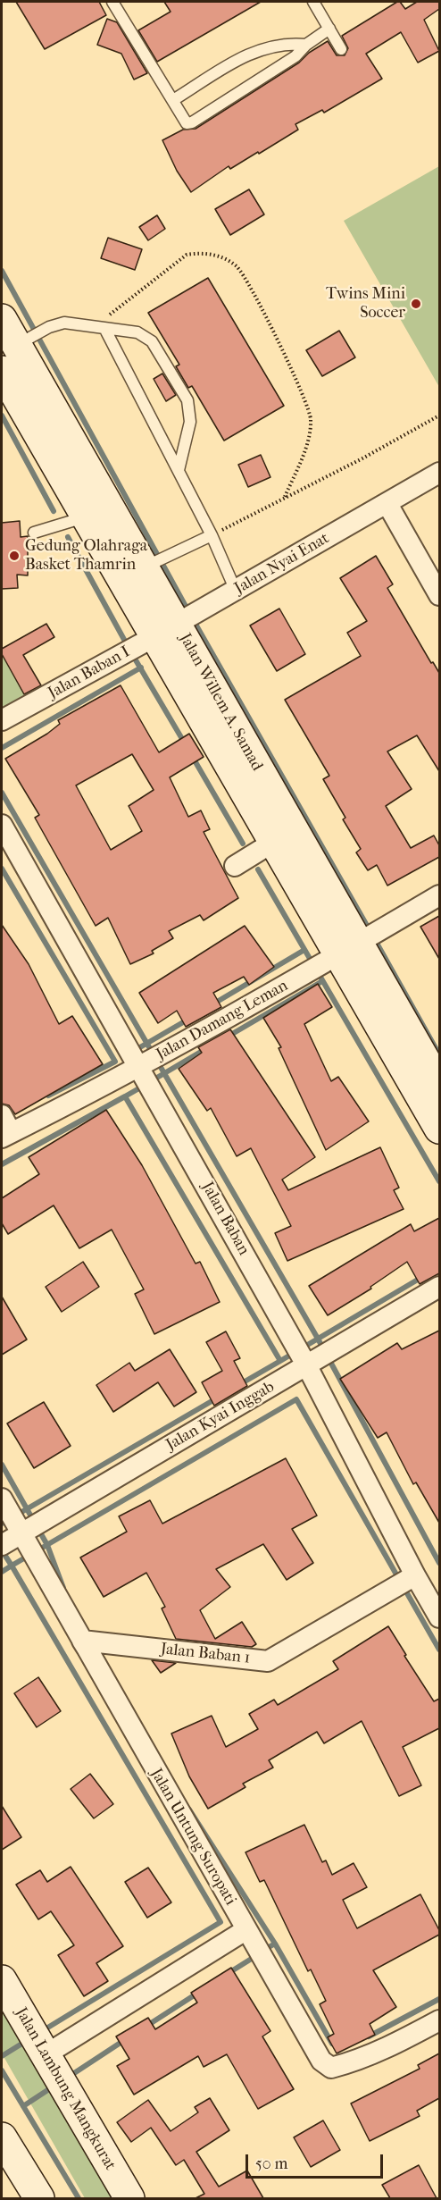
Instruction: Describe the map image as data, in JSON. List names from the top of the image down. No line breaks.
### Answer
{"streets":{"main road":["Jalan Willem A. Samad","Jalan Lambung Mangkurat"],"street":["Jalan Nyai Enat","Jalan Baban I","Jalan Damang Leman","Jalan Baban","Jalan Kyai Inggab","Jalan Baban 1","Jalan Untung Suropati"]},"crossings":[["Jalan Nyai Enat","Jalan Baban I"],["Jalan Nyai Enat","Jalan Willem A. Samad"],["Jalan Baban I","Jalan Willem A. Samad"],["Jalan Willem A. Samad","Jalan Damang Leman"],["Jalan Damang Leman","Jalan Baban"],["Jalan Baban","Jalan Kyai Inggab"],["Jalan Baban","Jalan Baban 1"],["Jalan Baban 1","Jalan Untung Suropati"]],"places":["Twins Mini Soccer","Gedung Olahraga Basket Thamrin"],"scale_bar":"50 m"}
